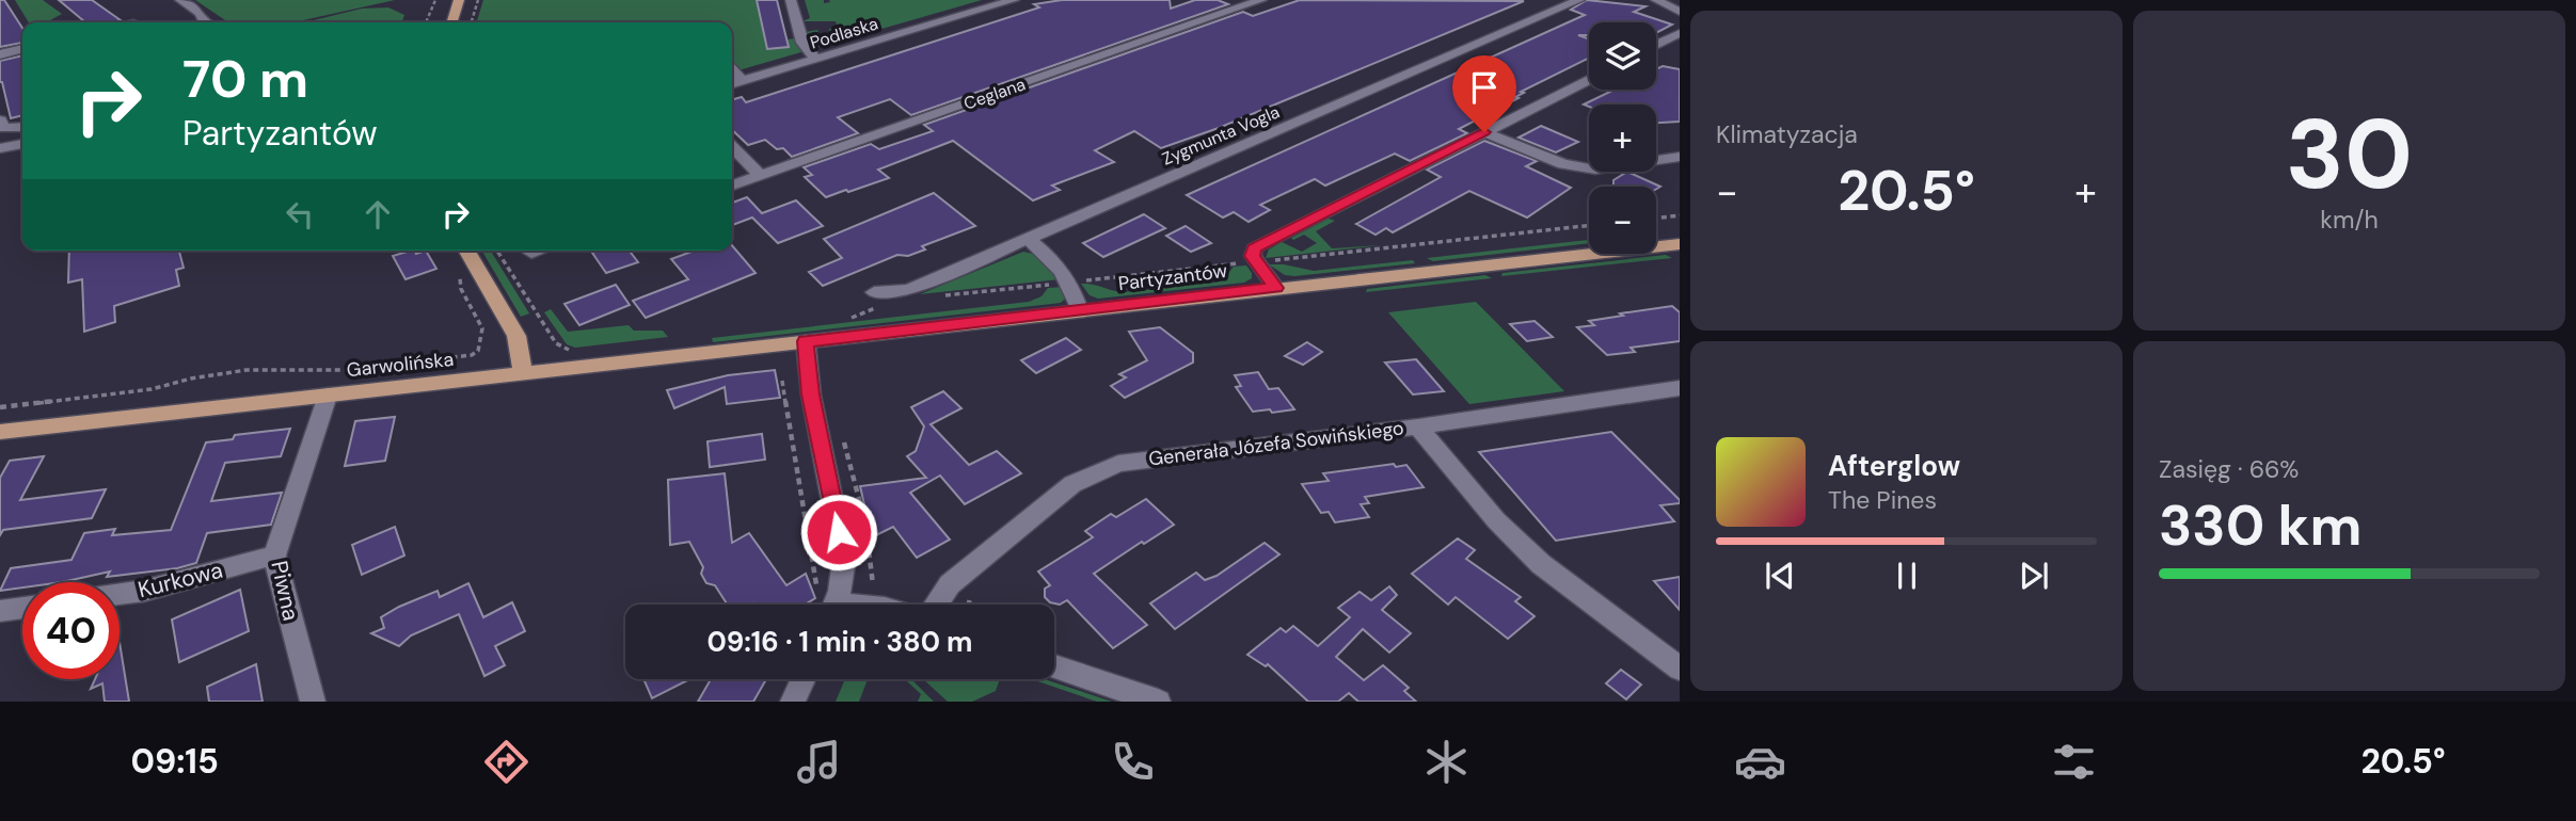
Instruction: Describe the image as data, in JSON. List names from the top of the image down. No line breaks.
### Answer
{"streets":{"main road":["Partyzantów","Garwolińska"],"street":["Podlaska","Ceglana","Zygmunta Vogla","Generała Józefa Sowińskiego","Kurkowa","Piwna"]},"crossings":[["Partyzantów","Garwolińska"],["Garwolińska","Piwna"],["Kurkowa","Piwna"]],"page":{"tile":["Klimatyzacja",["30","km/h"],["Zasięg · 66%","330 km"]],"map_buttons":["+","−"],"turn":["70 m","Partyzantów"],"heat":["−","20.5°","+"],"song":["Afterglow","The Pines"],"limit":"40","trip":"09:16 · 1 min · 380 m","tabs":["09:15","20.5°"]}}
